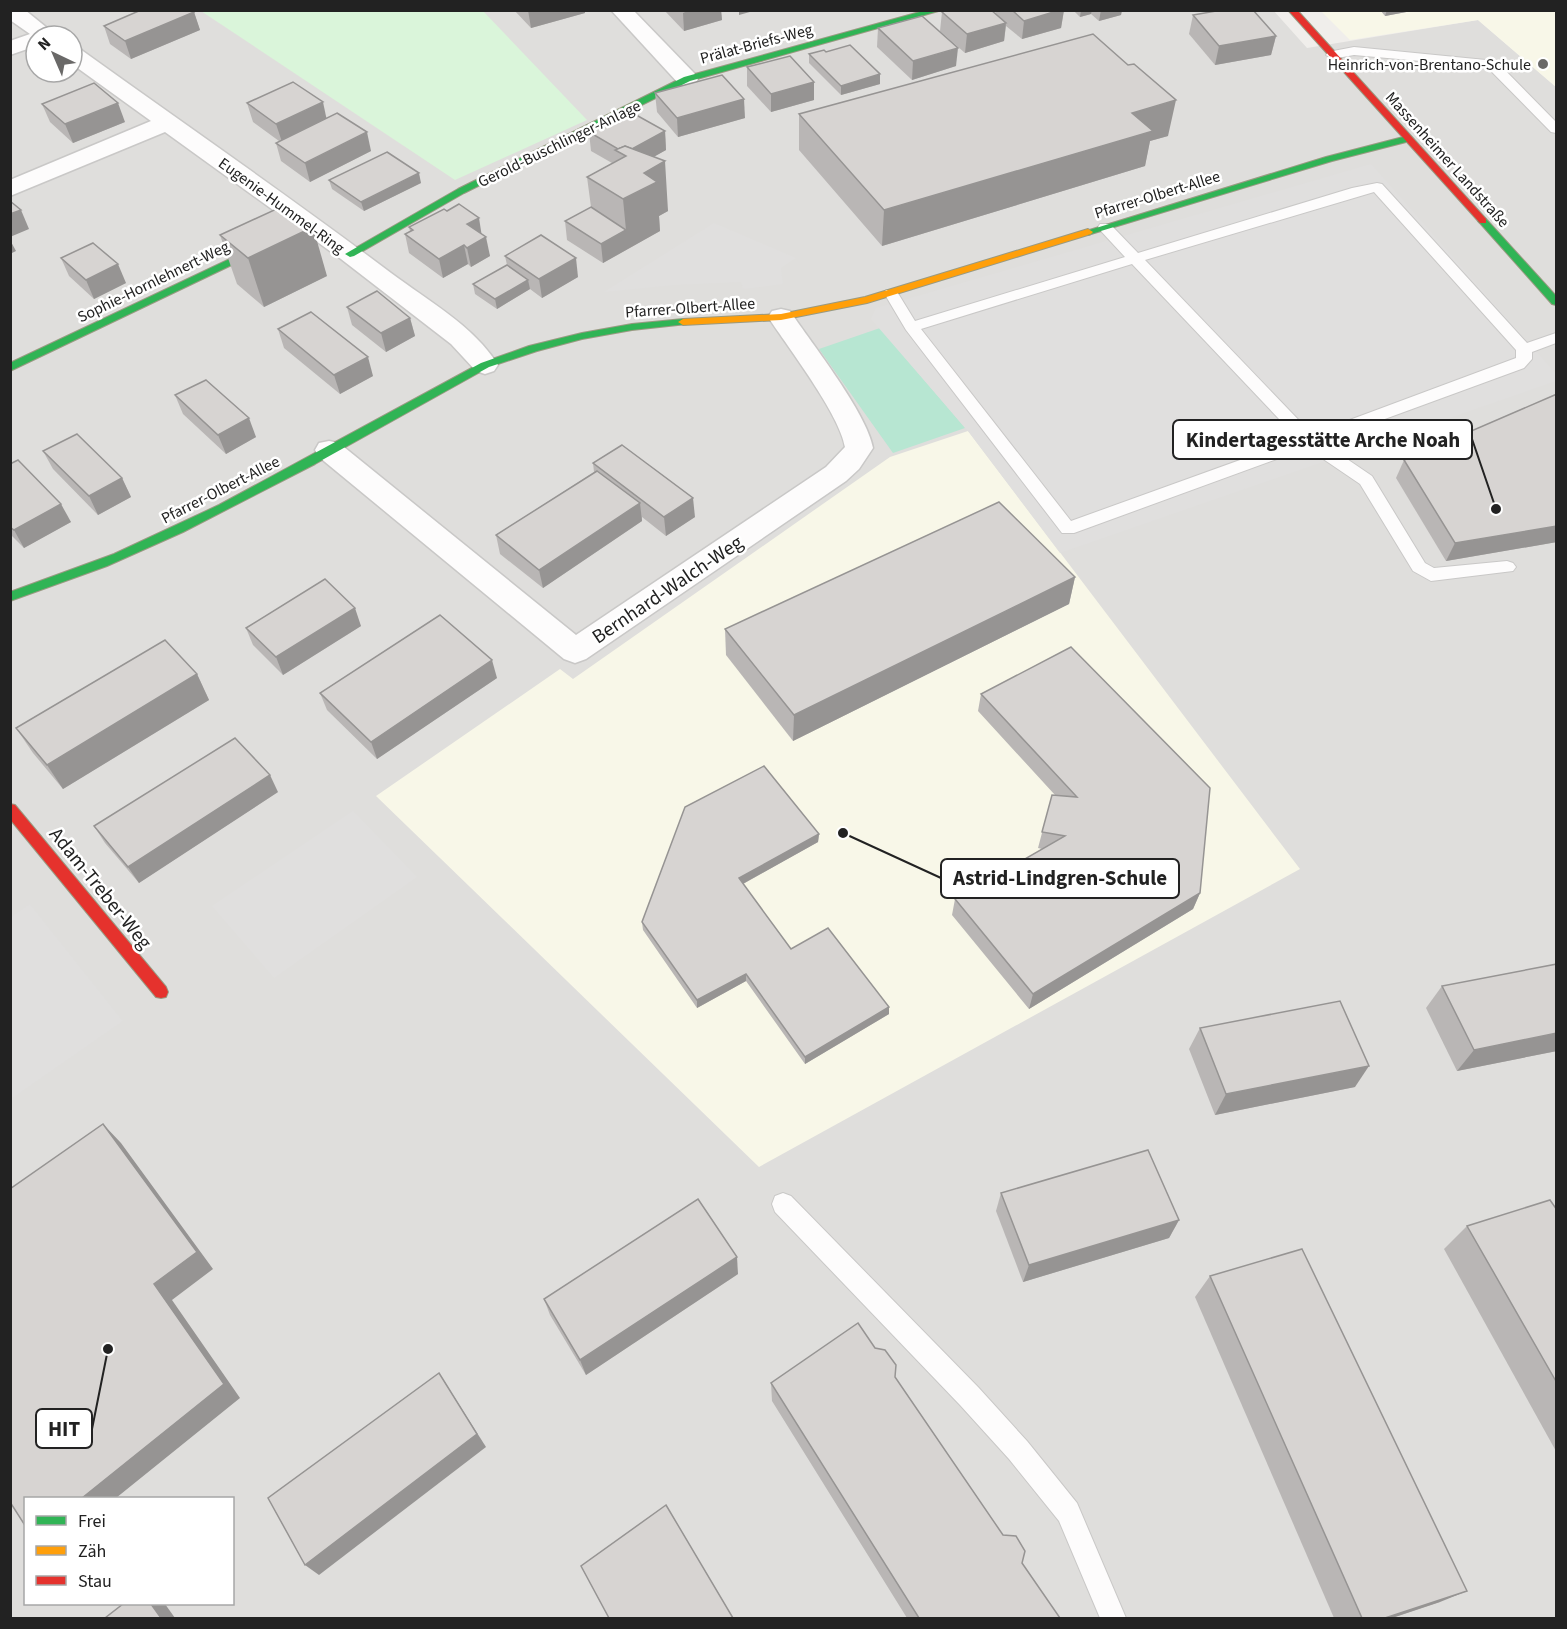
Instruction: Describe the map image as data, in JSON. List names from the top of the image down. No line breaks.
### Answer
{"streets":{"street":["Prälat-Briefs-Weg","Gerold-Buschlinger-Anlage","Massenheimer Landstraße","Pfarrer-Olbert-Allee","Eugenie-Hummel-Ring","Sophie-Hornlehnert-Weg","Bernhard-Walch-Weg","Adam-Treber-Weg"]},"crossings":[["Prälat-Briefs-Weg","Gerold-Buschlinger-Anlage"],["Gerold-Buschlinger-Anlage","Eugenie-Hummel-Ring"],["Massenheimer Landstraße","Pfarrer-Olbert-Allee"],["Pfarrer-Olbert-Allee","Eugenie-Hummel-Ring"],["Pfarrer-Olbert-Allee","Bernhard-Walch-Weg"],["Eugenie-Hummel-Ring","Sophie-Hornlehnert-Weg"]],"places":["Heinrich-von-Brentano-Schule","Kindertagesstätte Arche Noah","Astrid-Lindgren-Schule","HIT"],"legend":["Frei","Zäh","Stau"],"north":"top left"}
